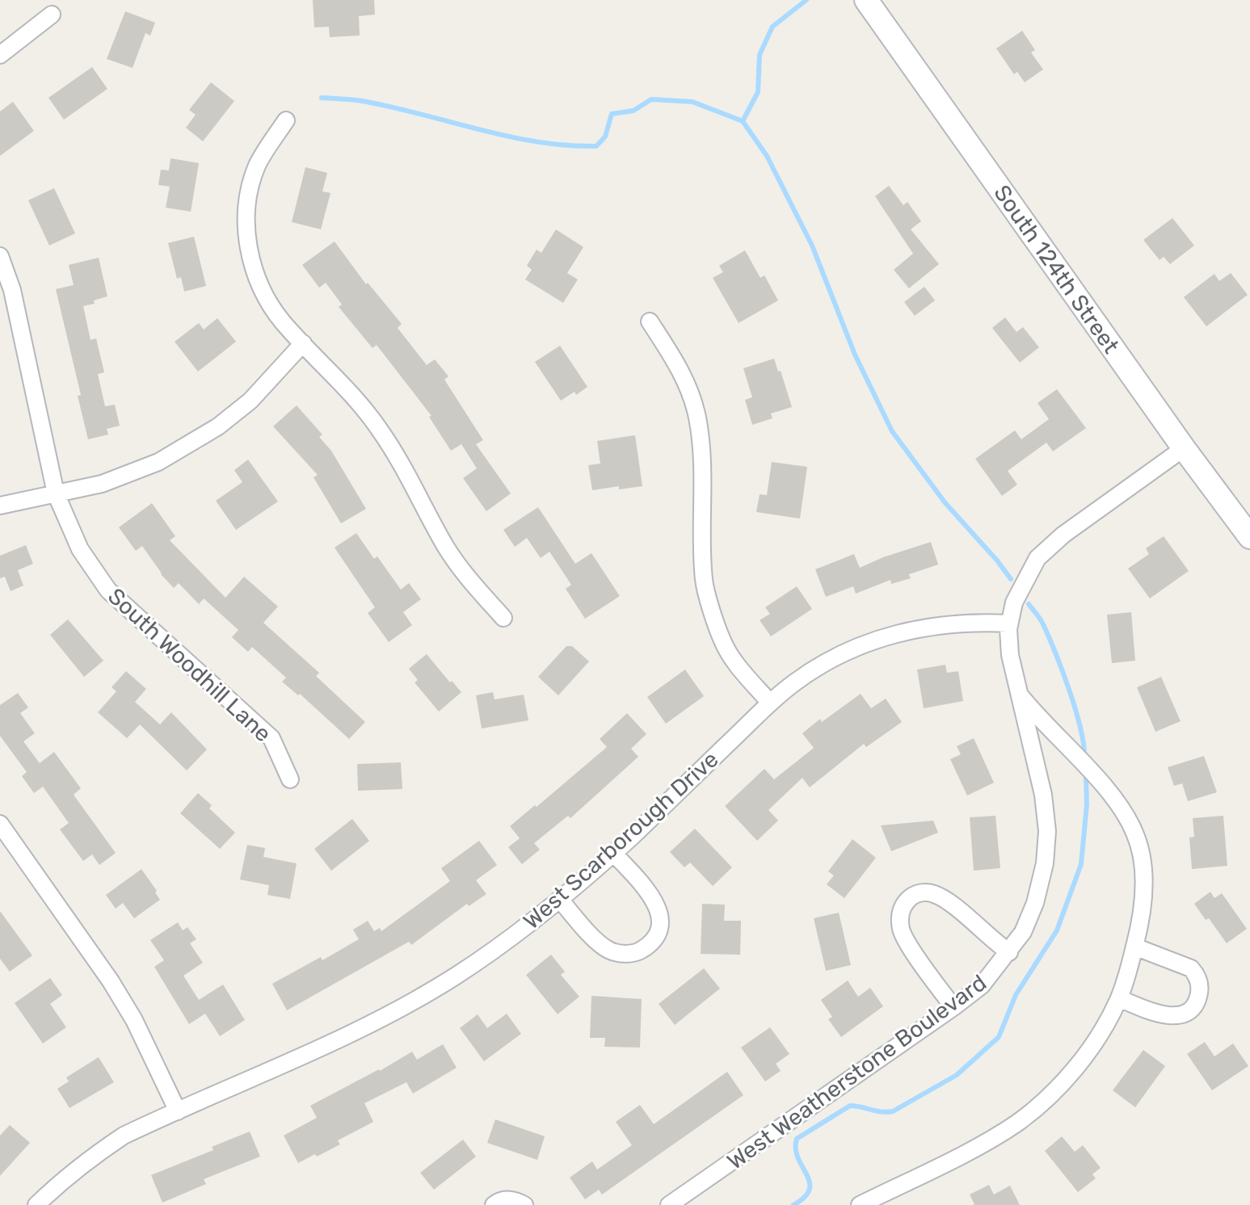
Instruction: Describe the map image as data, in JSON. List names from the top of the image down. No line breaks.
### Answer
{"streets":{"street":["South 124th Street","South Woodhill Lane","West Scarborough Drive","West Weatherstone Boulevard"]},"crossings":[["South 124th Street","West Weatherstone Boulevard"],["West Scarborough Drive","West Weatherstone Boulevard"]]}
